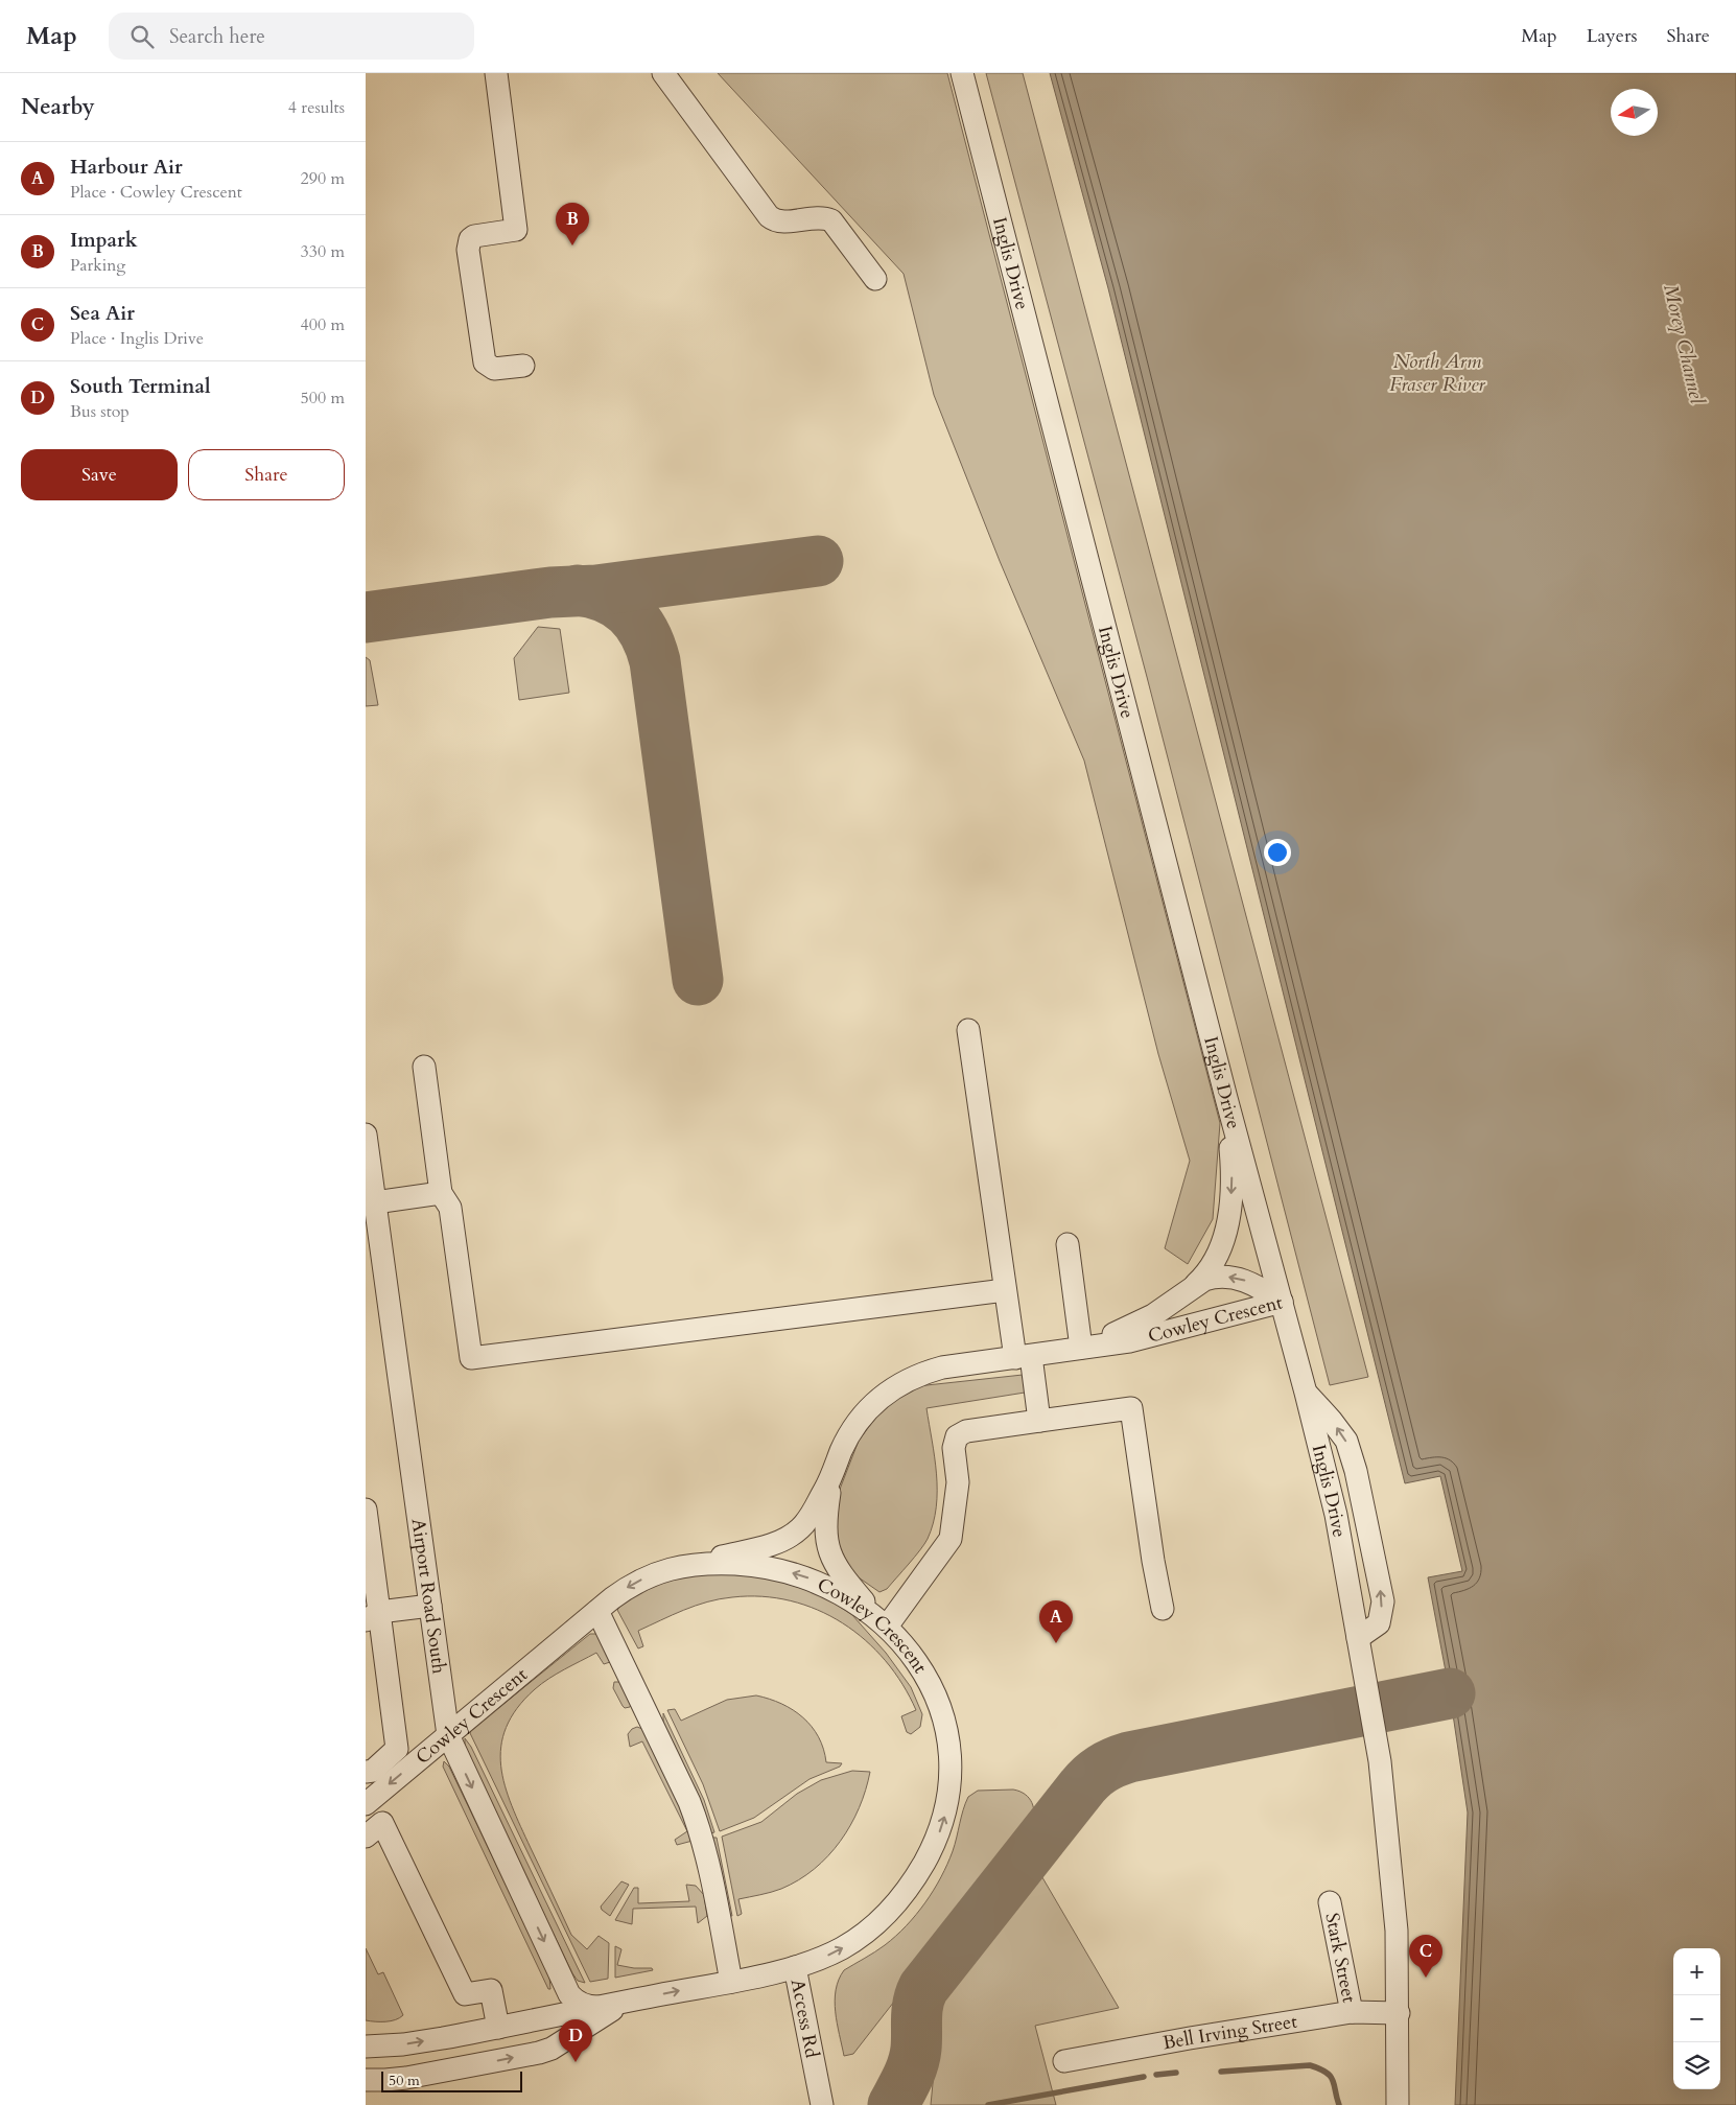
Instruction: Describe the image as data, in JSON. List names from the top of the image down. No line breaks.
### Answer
{"streets":{"street":["Inglis Drive","Cowley Crescent","Airport Road South","Stark Street","Access Rd","Bell Irving Street"]},"crossings":[["Inglis Drive","Cowley Crescent"],["Inglis Drive","Bell Irving Street"],["Cowley Crescent","Airport Road South"],["Cowley Crescent","Access Rd"],["Stark Street","Bell Irving Street"]],"water":["Morey Channel","North Arm Fraser River"],"scale_bar":"50 m","north":"left","page":{"header":"Map","search":"Search here","nav":["Map","Layers","Share"],"heading":["Nearby","4 results"],"list":[{"mark":"A","name":"Harbour Air","note":"Place · Cowley Crescent","value":"290 m"},{"mark":"B","name":"Impark","note":"Parking","value":"330 m"},{"mark":"C","name":"Sea Air","note":"Place · Inglis Drive","value":"400 m"},{"mark":"D","name":"South Terminal","note":"Bus stop","value":"500 m"}],"pins":["B","A","C","D"],"buttons":["Save","Share"],"map_buttons":["+","−"],"scale":"50 m"}}
